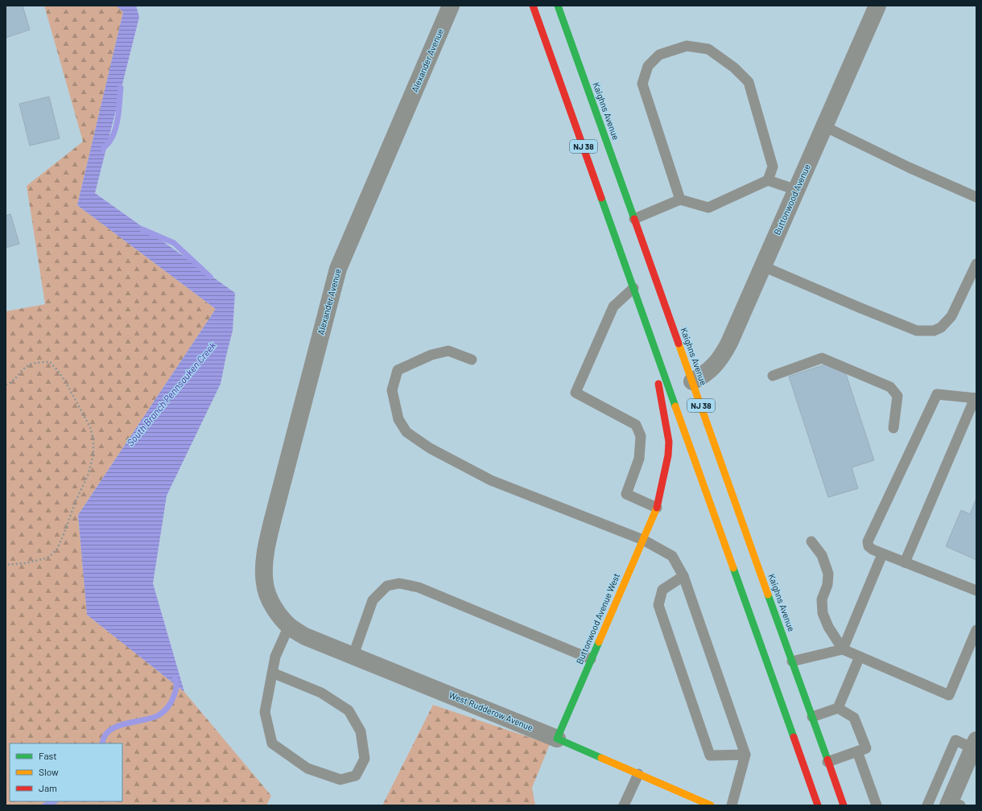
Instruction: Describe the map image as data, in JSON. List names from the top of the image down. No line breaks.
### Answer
{"streets":{"main road":["Kaighns Avenue","NJ 38","Buttonwood Avenue West","West Rudderow Avenue"],"street":["Alexander Avenue","Buttonwood Avenue"]},"crossings":[["Alexander Avenue","West Rudderow Avenue"],["Kaighns Avenue","Buttonwood Avenue"],["NJ 38","Buttonwood Avenue West"],["Buttonwood Avenue West","West Rudderow Avenue"]],"water":["South Branch Pennsauken Creek"],"legend":["Fast","Slow","Jam"]}
